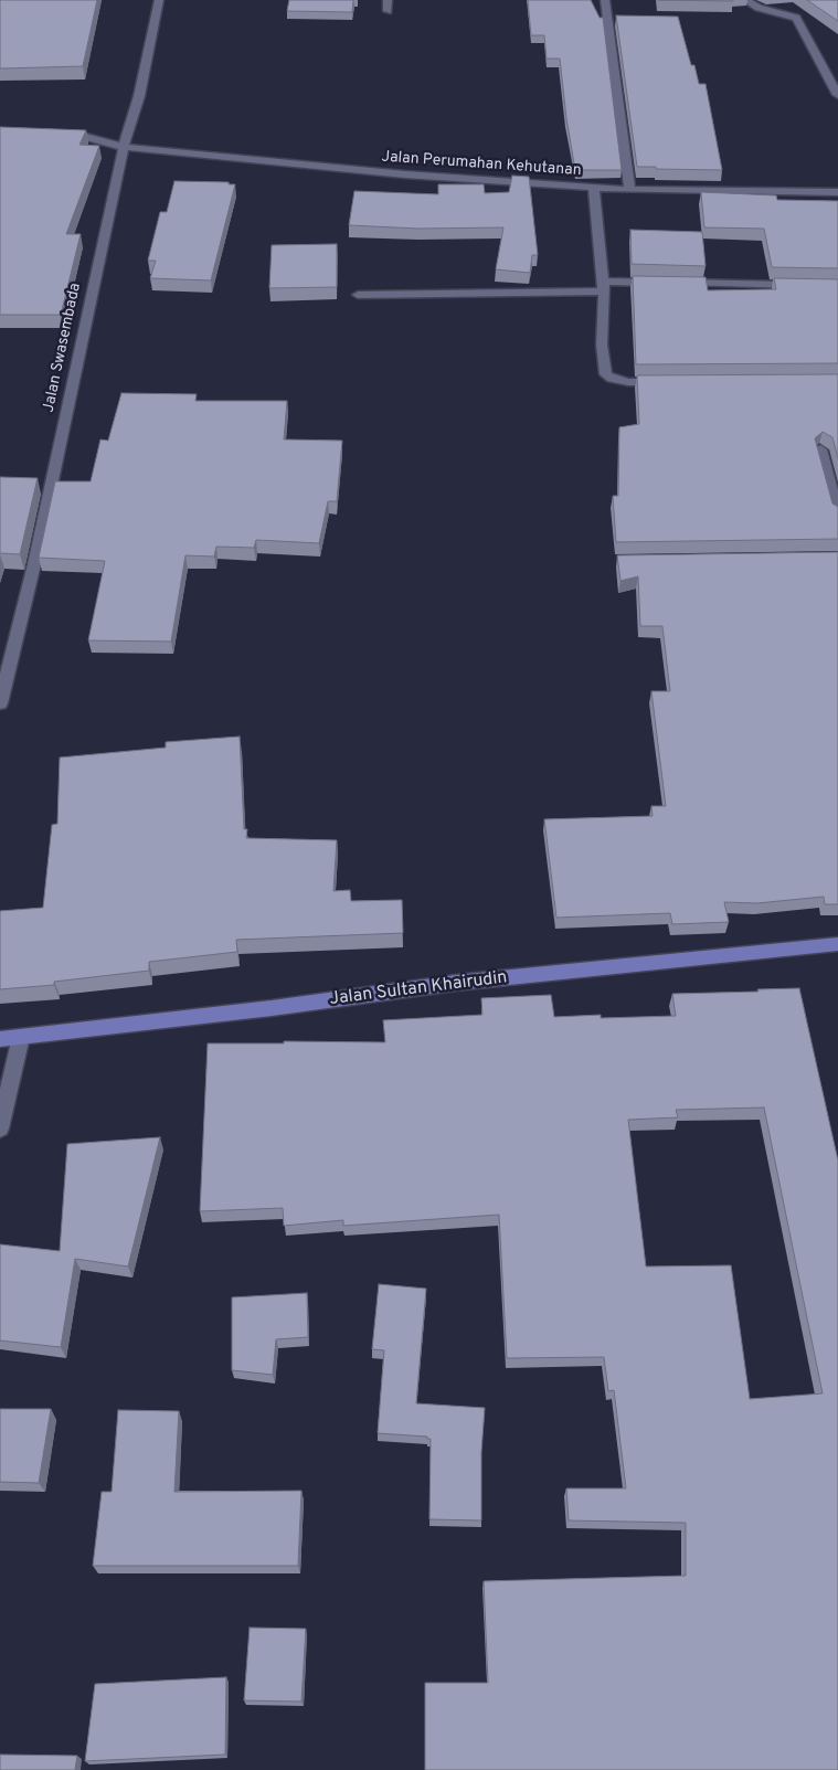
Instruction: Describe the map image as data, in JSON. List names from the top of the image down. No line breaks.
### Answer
{"streets":{"main road":["Jalan Sultan Khairudin"],"street":["Jalan Perumahan Kehutanan","Jalan Swasembada"]},"crossings":[["Jalan Perumahan Kehutanan","Jalan Swasembada"]]}
